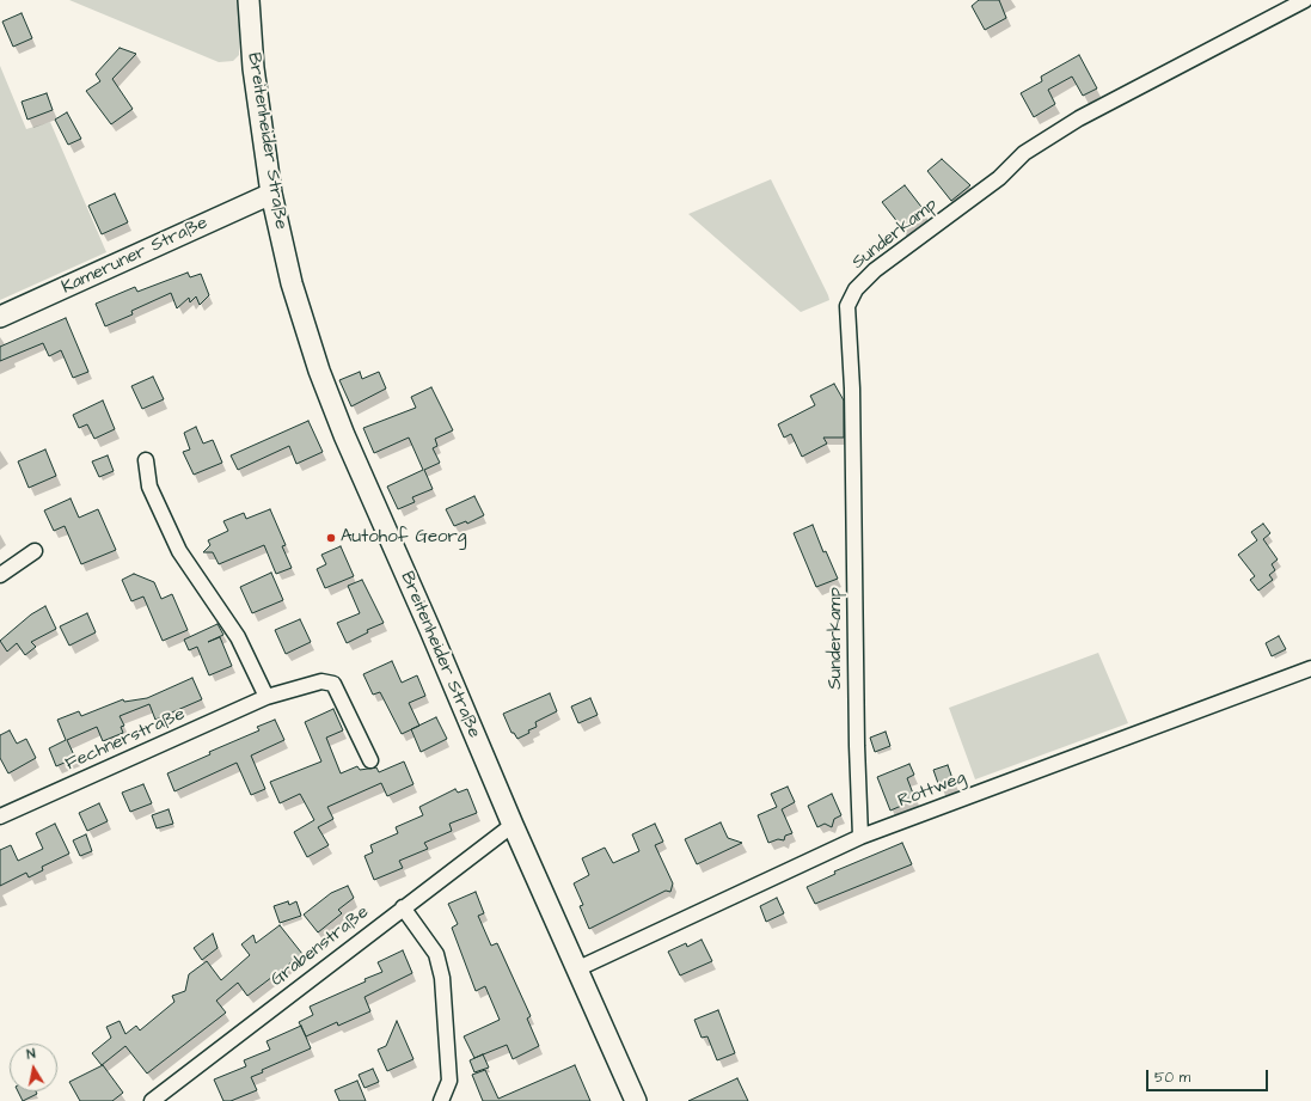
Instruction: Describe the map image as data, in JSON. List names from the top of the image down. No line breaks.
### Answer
{"streets":{"street":["Breitenheider Straße","Sunderkamp","Kameruner Straße","Fechnerstraße","Rottweg","Grabenstraße"]},"crossings":[["Breitenheider Straße","Kameruner Straße"],["Breitenheider Straße","Rottweg"],["Breitenheider Straße","Grabenstraße"],["Sunderkamp","Rottweg"]],"places":["Autohof Georg"],"scale_bar":"50 m","north":"top"}
